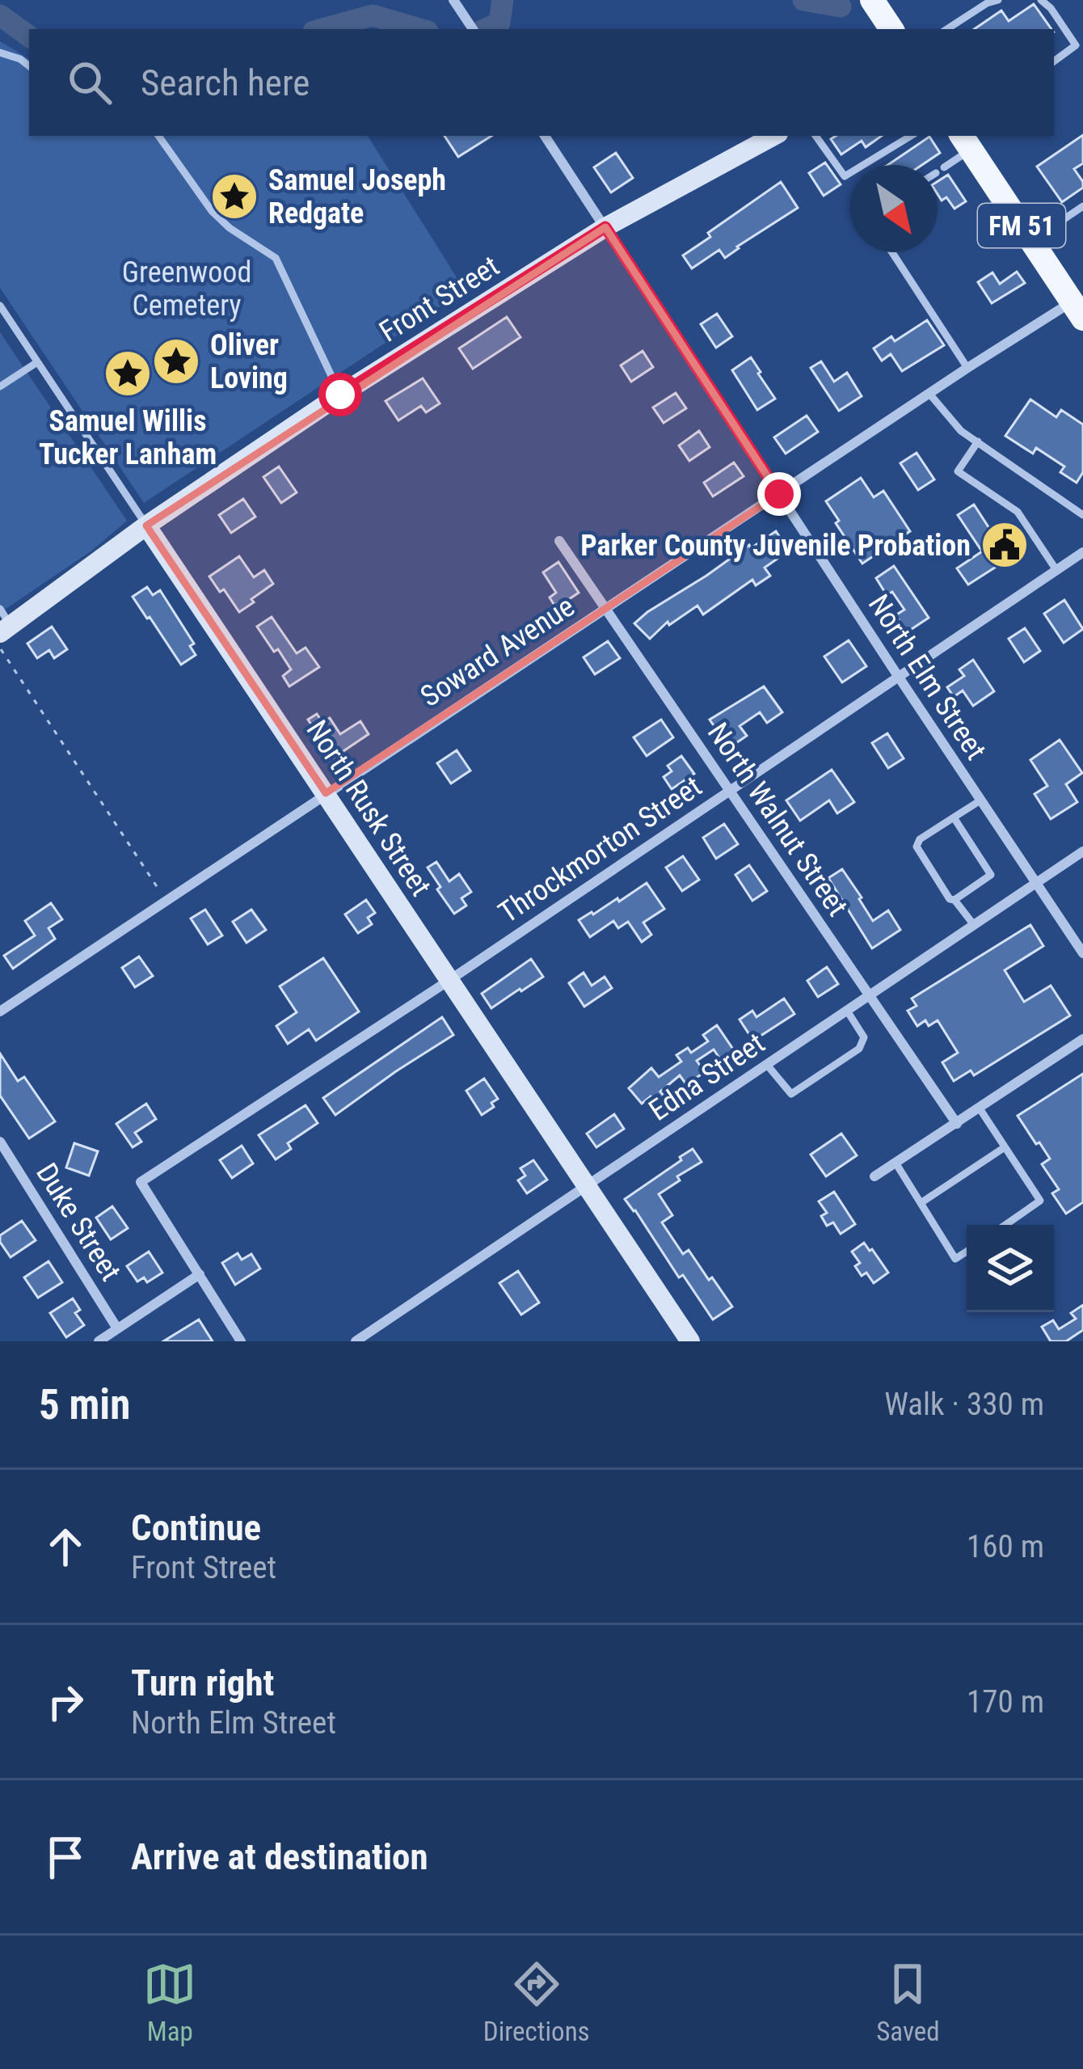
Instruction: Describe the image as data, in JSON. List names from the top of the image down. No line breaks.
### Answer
{"streets":{"main road":["FM 51"],"street":["Front Street","Soward Avenue","North Elm Street","North Rusk Street","North Walnut Street","Throckmorton Street","Edna Street","Duke Street"]},"crossings":[["FM 51","Soward Avenue"],["Front Street","North Elm Street"],["Front Street","North Rusk Street"],["Soward Avenue","North Elm Street"],["Soward Avenue","North Rusk Street"],["Soward Avenue","North Walnut Street"],["North Elm Street","Throckmorton Street"],["North Elm Street","Edna Street"],["North Rusk Street","Throckmorton Street"],["North Rusk Street","Edna Street"],["North Walnut Street","Throckmorton Street"],["North Walnut Street","Edna Street"]],"parks":["Greenwood Cemetery"],"places":{"place":["Samuel Joseph Redgate","Oliver Loving","Samuel Willis Tucker Lanham"],"public building":["Parker County Juvenile Probation"]},"north":"bottom right","page":{"search":"Search here","heading":["5 min","Walk · 330 m"],"list":[["Continue","Front Street","160 m"],["Turn right","North Elm Street","170 m"],"Arrive at destination"],"nav":["Map","Directions","Saved"]}}
